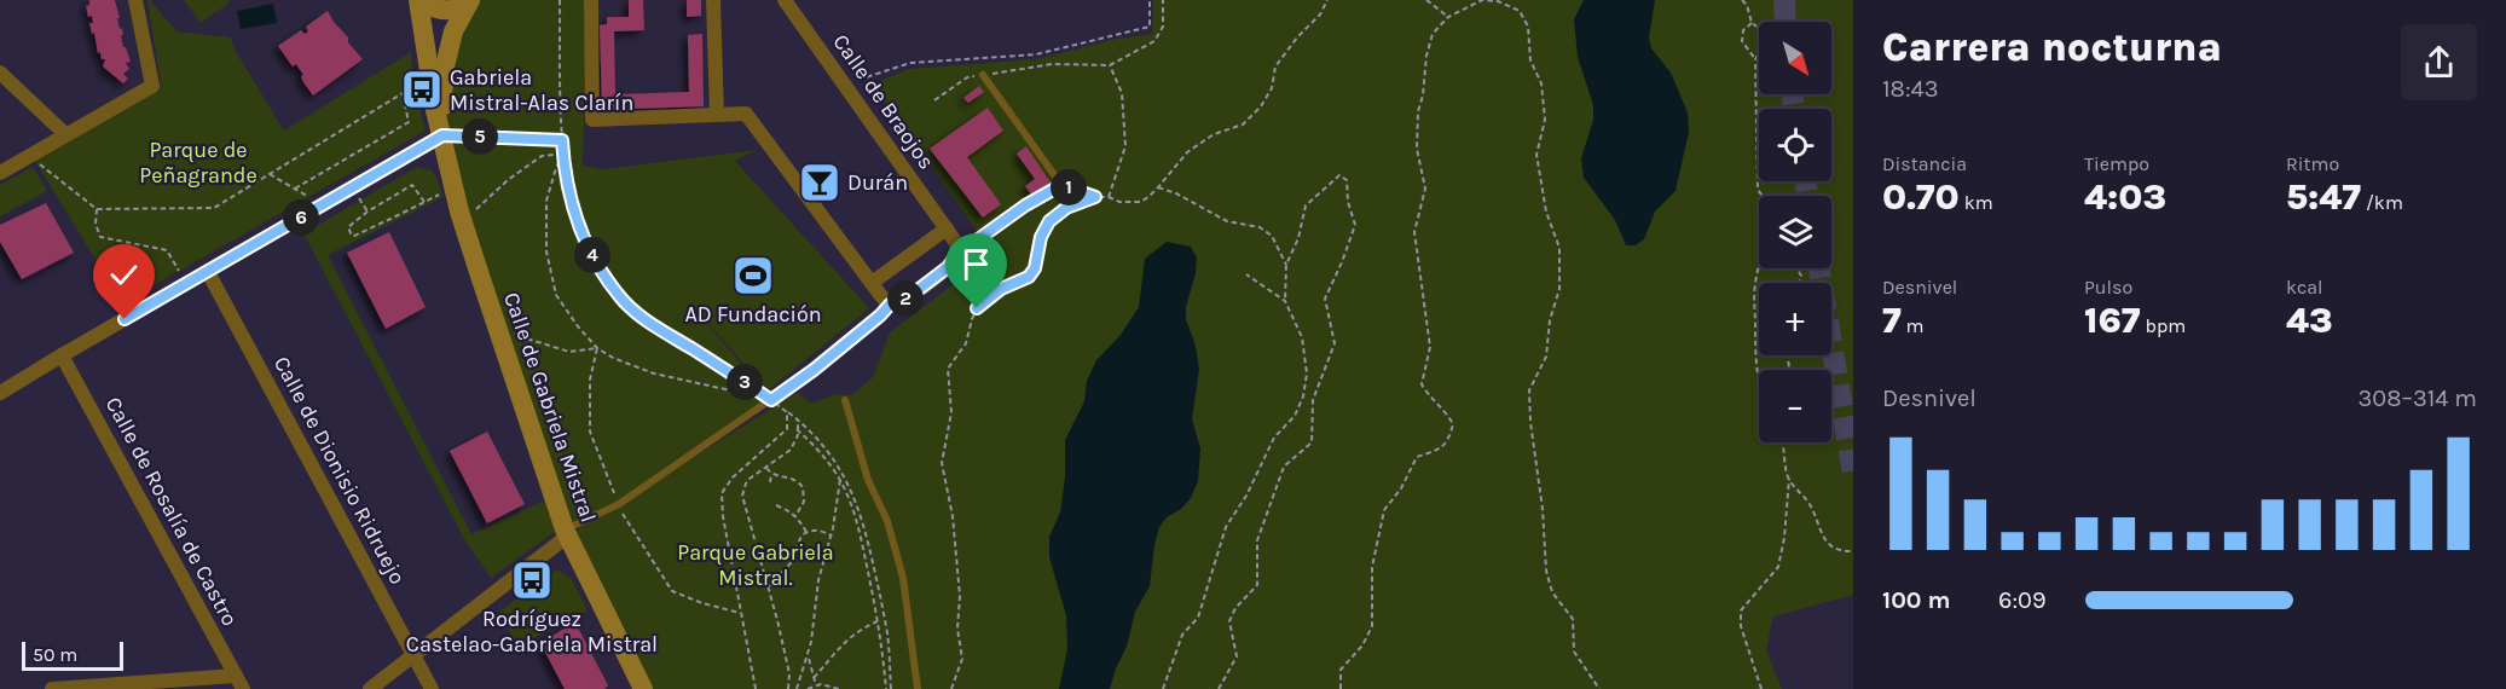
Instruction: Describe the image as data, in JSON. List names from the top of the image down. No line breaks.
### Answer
{"streets":{"street":["Calle de Braojos","Calle de Gabriela Mistral","Calle de Dionisio Ridruejo","Calle de Rosalía de Castro"]},"parks":["Parque de Peñagrande","Parque Gabriela Mistral."],"places":{"bus stop":["Gabriela Mistral-Alas Clarín","Rodríguez Castelao-Gabriela Mistral"],"bar":["Durán"],"sports":["AD Fundación"]},"scale_bar":"50 m","north":"bottom right","page":{"heading":["Carrera nocturna","18:43"],"map_buttons":["+","−"],"pins":["5","1","6","4","2","3"],"stats":[["Distancia","0.70 km"],["Tiempo","4:03"],["Ritmo","5:47 /km"],["Desnivel","7 m"],["Pulso","167 bpm"],["kcal","43"]],"chart":["Desnivel","308–314 m"],"list":[{"name":"100 m","note":"6:09"}],"scale":"50 m"}}
